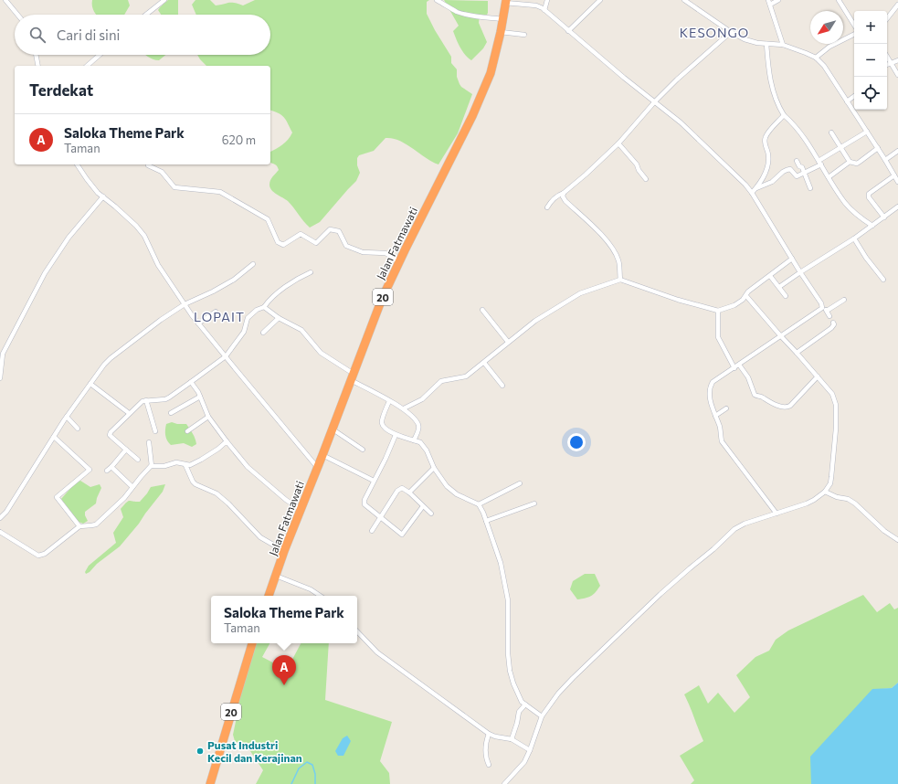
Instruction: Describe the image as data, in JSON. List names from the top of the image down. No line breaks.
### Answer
{"streets":{"highway":["Jalan Fatmawati","20"]},"districts":["KESONGO","LOPAIT"],"places":["Pusat Industri Kecil dan Kerajinan"],"north":"bottom left","page":{"map_buttons":["+","−"],"search":"Cari di sini","heading":"Terdekat","list":[{"mark":"A","name":"Saloka Theme Park","note":"Taman","value":"620 m"}],"popup":["Saloka Theme Park","Taman"],"pins":"A"}}
